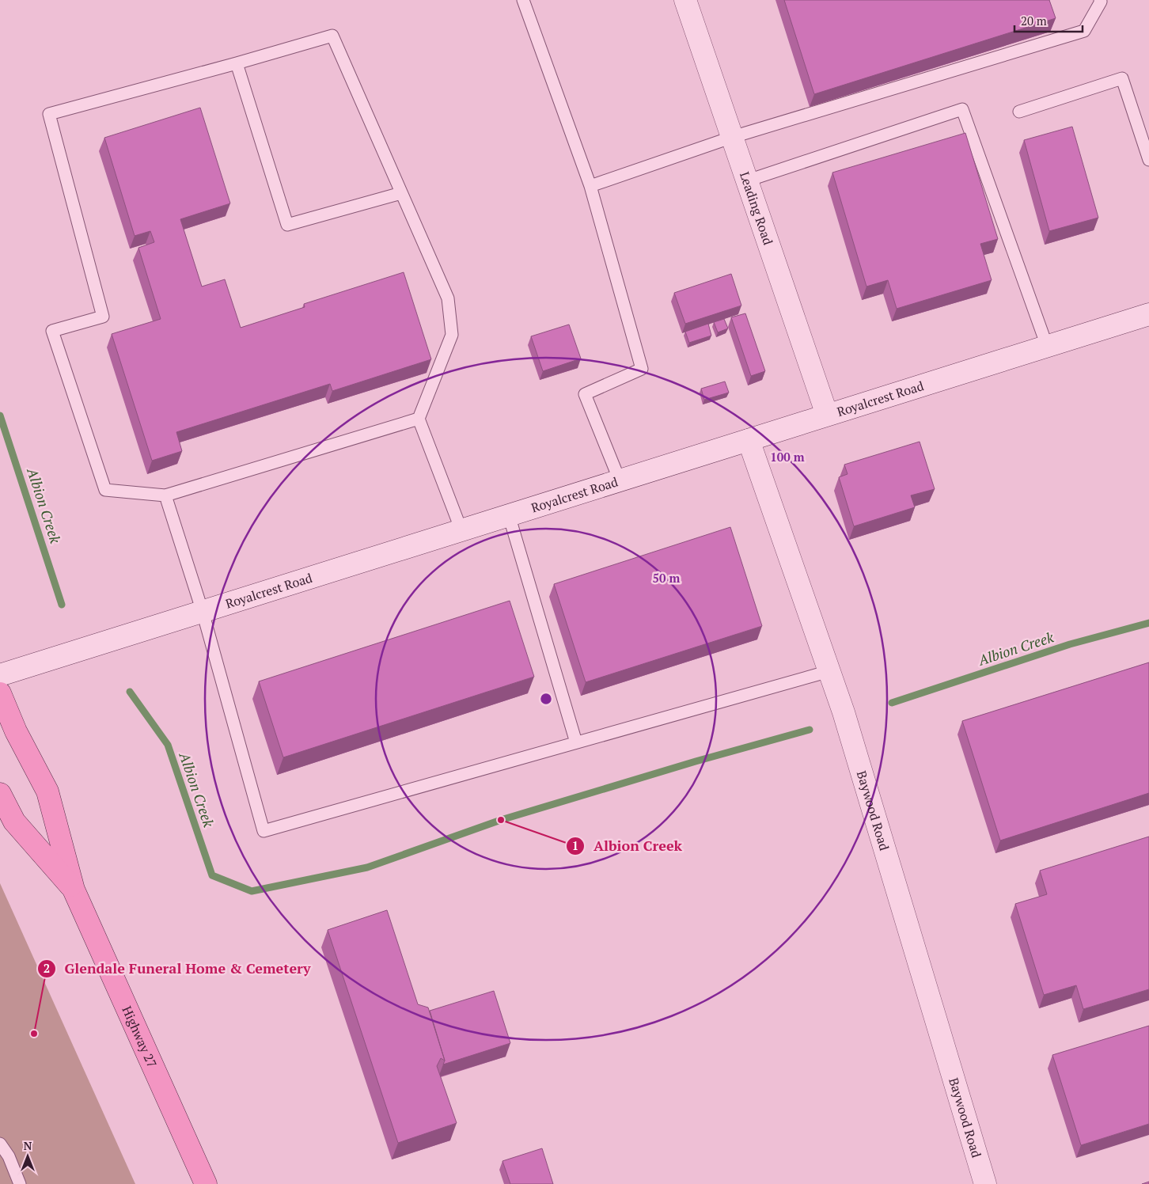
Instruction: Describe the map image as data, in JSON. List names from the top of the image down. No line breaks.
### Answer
{"streets":{"main road":["Highway 27"],"street":["Leading Road","Royalcrest Road","Baywood Road"]},"crossings":[["Leading Road","Royalcrest Road"],["Royalcrest Road","Baywood Road"]],"water":["Albion Creek"],"places":["Albion Creek","Glendale Funeral Home & Cemetery"],"scale_bar":"20 m","north":"top","rings":["100 m","50 m"]}
